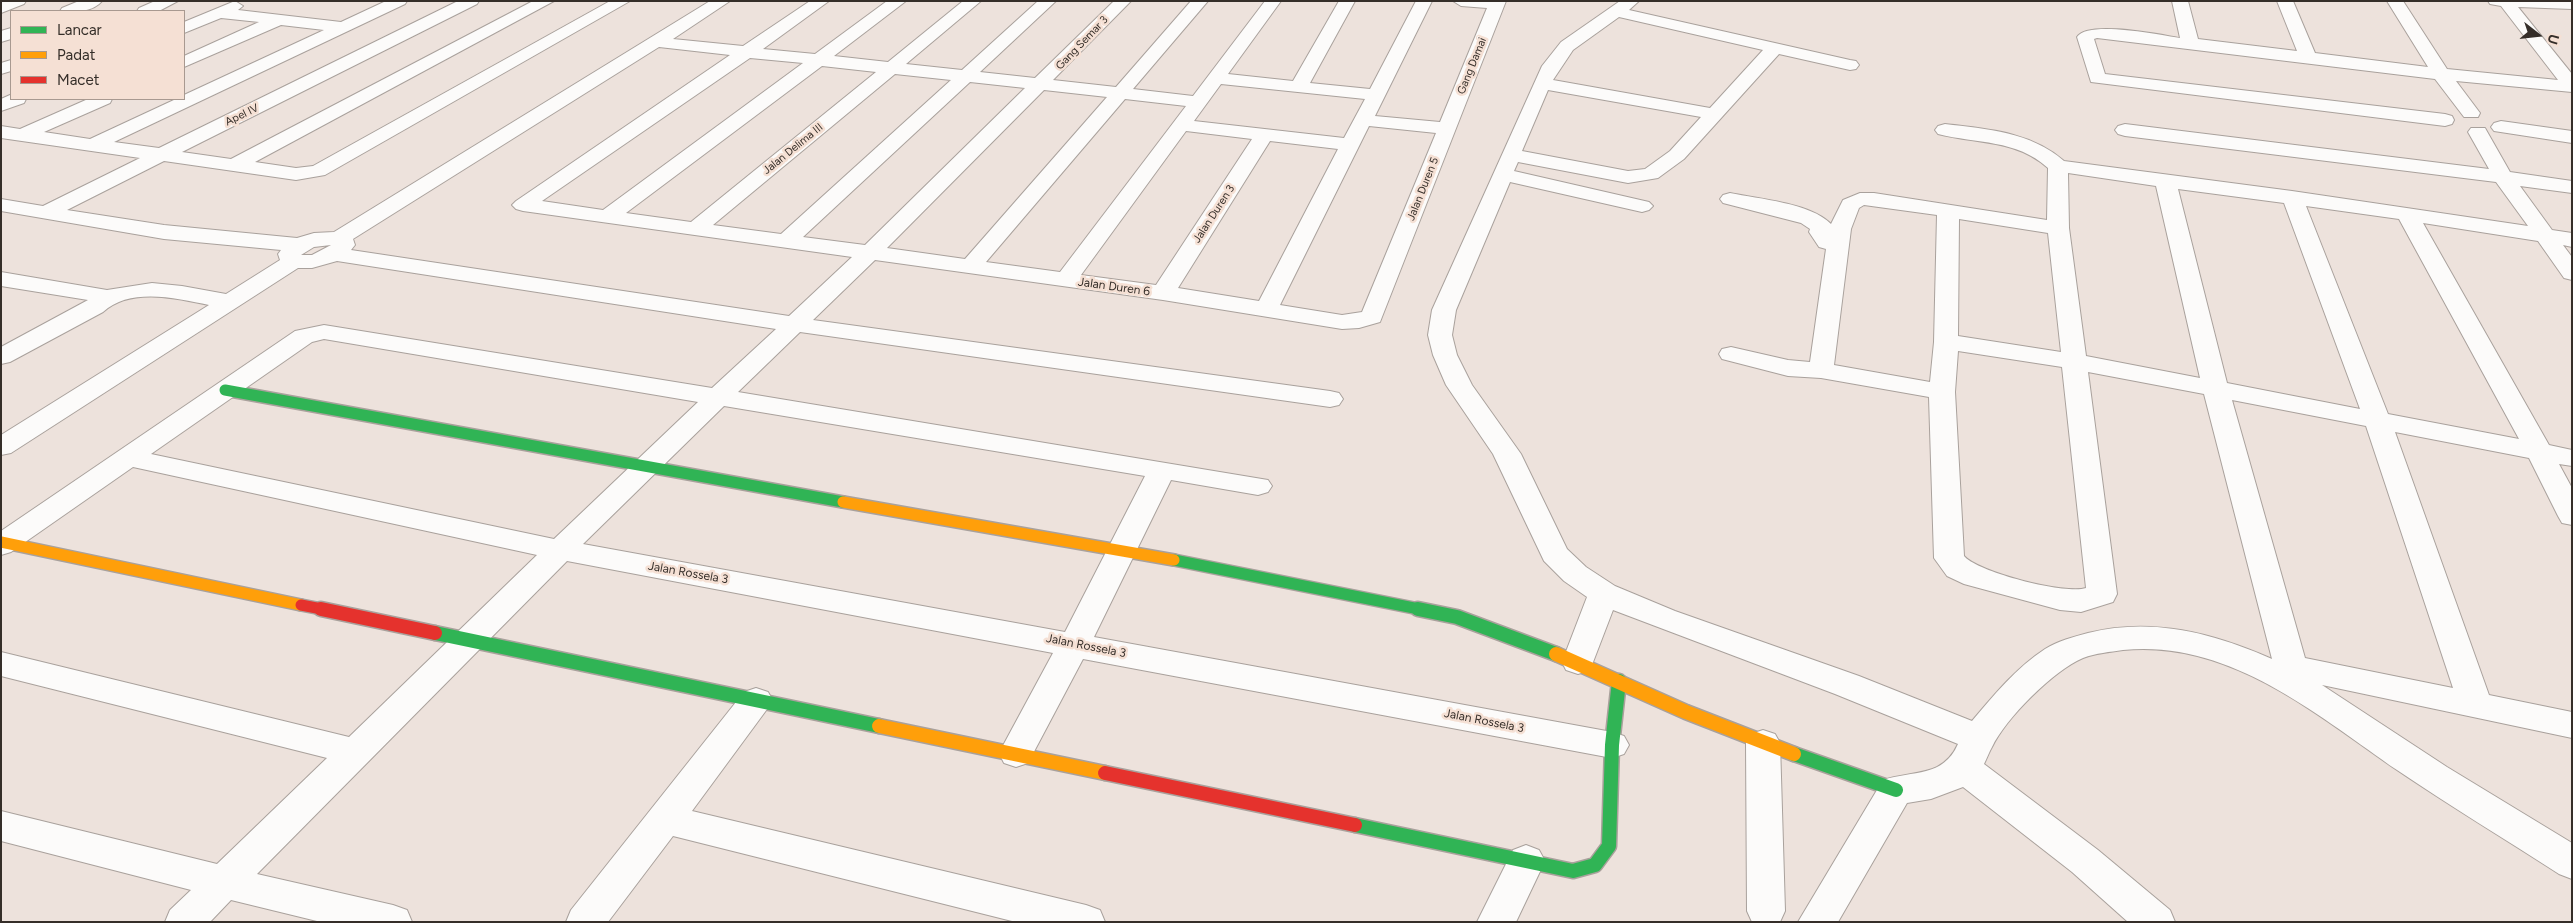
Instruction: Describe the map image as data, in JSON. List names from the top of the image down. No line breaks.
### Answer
{"streets":{"street":["Gang Semar 3","Gang Damai","Apel IV","Jalan Delima III","Jalan Duren 5","Jalan Duren 3","Jalan Duren 6","Jalan Rossela 3"]},"crossings":[["Gang Semar 3","Jalan Duren 6"],["Gang Semar 3","Jalan Rossela 3"],["Gang Damai","Jalan Duren 5"],["Jalan Delima III","Jalan Duren 6"],["Jalan Duren 5","Jalan Duren 6"],["Jalan Duren 3","Jalan Duren 6"]],"legend":["Lancar","Padat","Macet"],"north":"right"}
